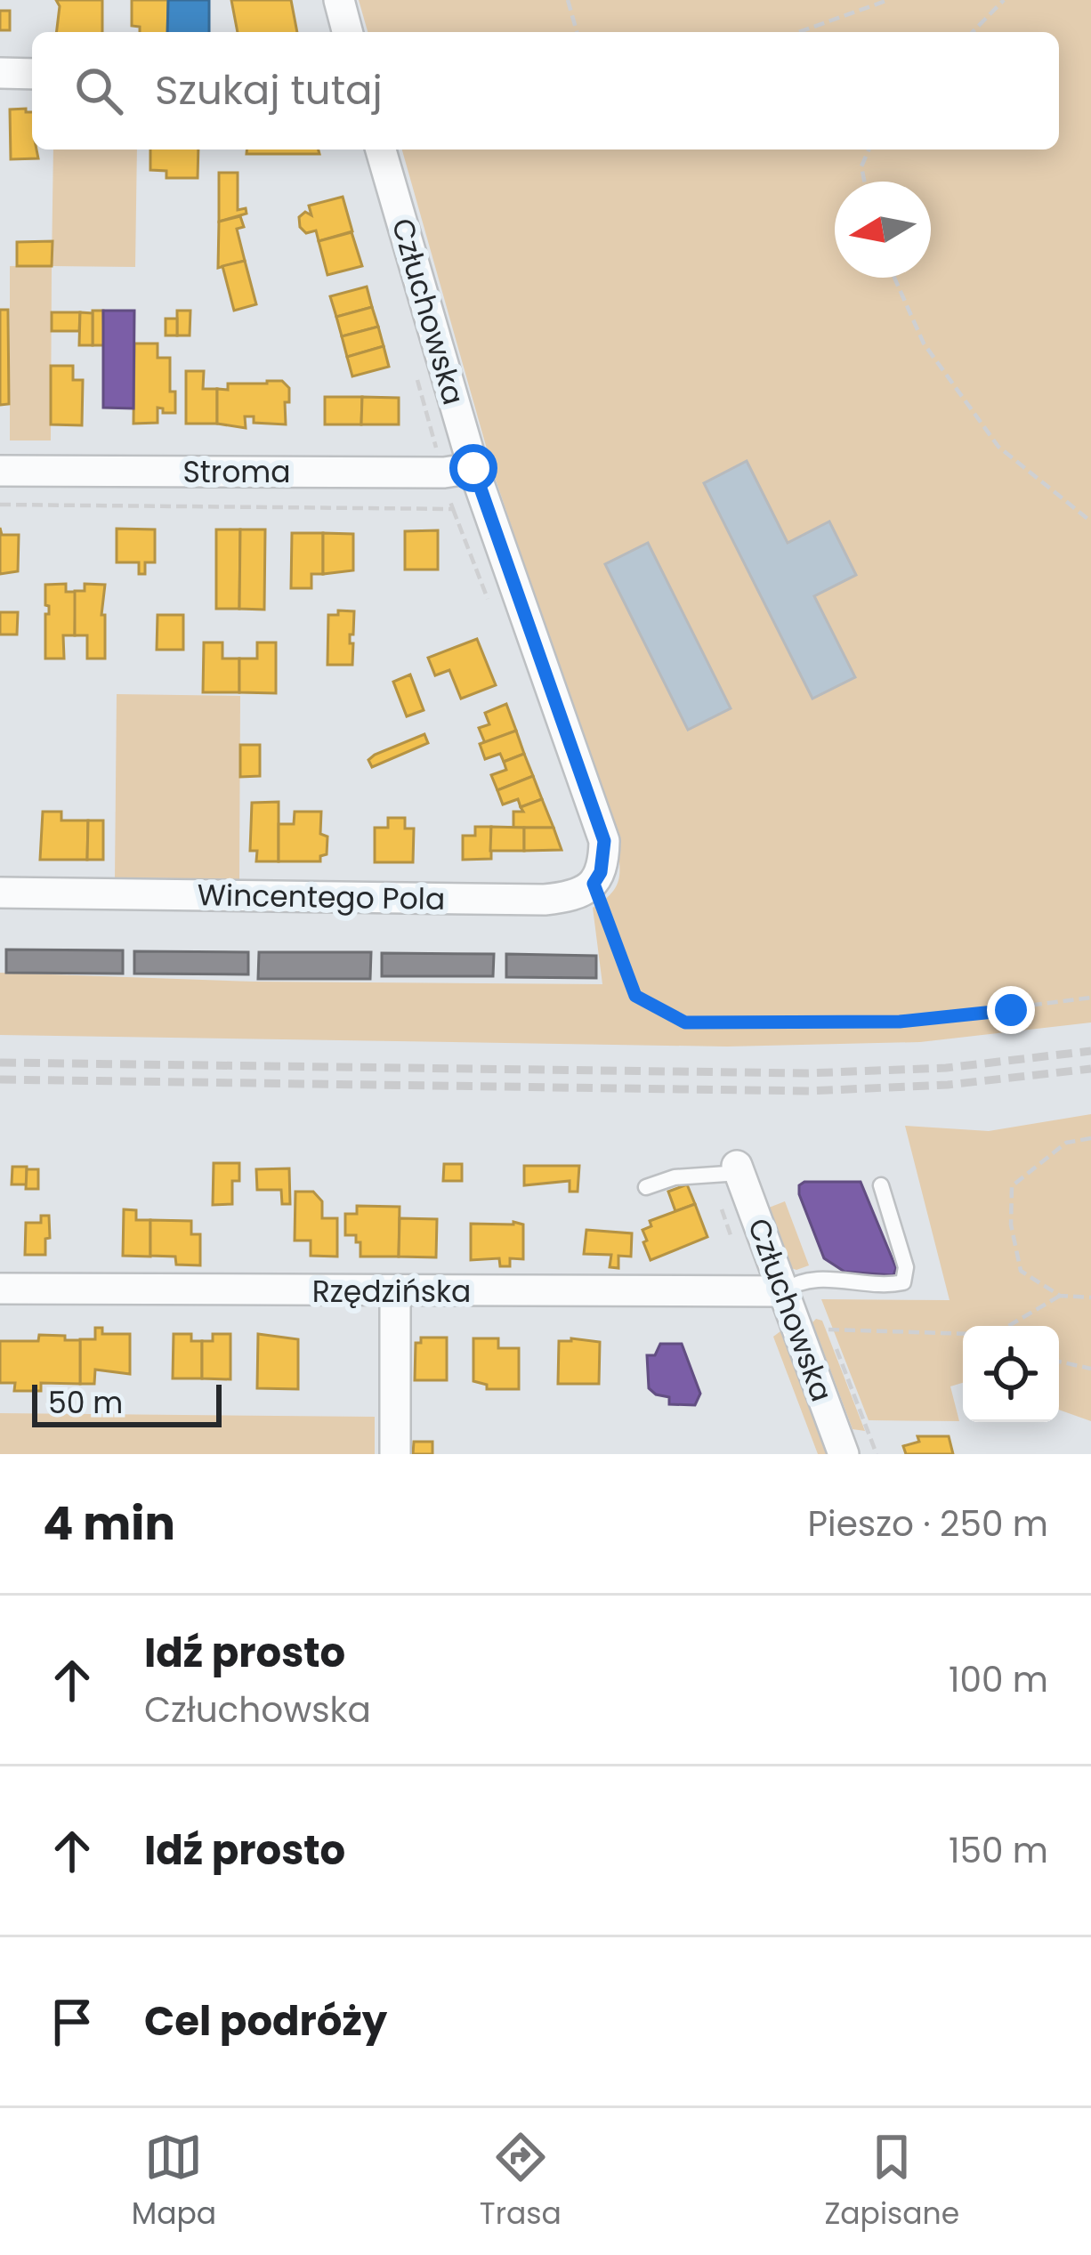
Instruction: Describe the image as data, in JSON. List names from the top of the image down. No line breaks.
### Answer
{"streets":{"street":["Człuchowska","Stroma","Wincentego Pola","Rzędzińska"]},"crossings":[["Człuchowska","Stroma"],["Człuchowska","Wincentego Pola"],["Człuchowska","Rzędzińska"]],"scale_bar":"50 m","north":"left","page":{"search":"Szukaj tutaj","scale":"50 m","heading":["4 min","Pieszo · 250 m"],"list":[["Idź prosto","Człuchowska","100 m"],["Idź prosto","150 m"],"Cel podróży"],"nav":["Mapa","Trasa","Zapisane"]}}
